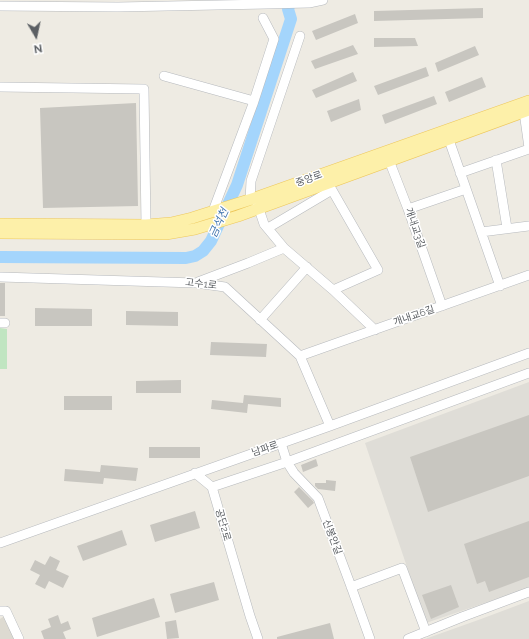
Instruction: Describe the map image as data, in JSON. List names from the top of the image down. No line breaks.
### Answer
{"streets":{"main road":["중앙로"],"street":["개내교3길","고수1로","개내교6길","남파로","공단2로","신봉안길"]},"crossings":[["중앙로","개내교3길"],["개내교3길","개내교6길"],["고수1로","개내교6길"],["고수1로","남파로"],["남파로","신봉안길"]],"water":["금석천"],"north":"bottom"}
